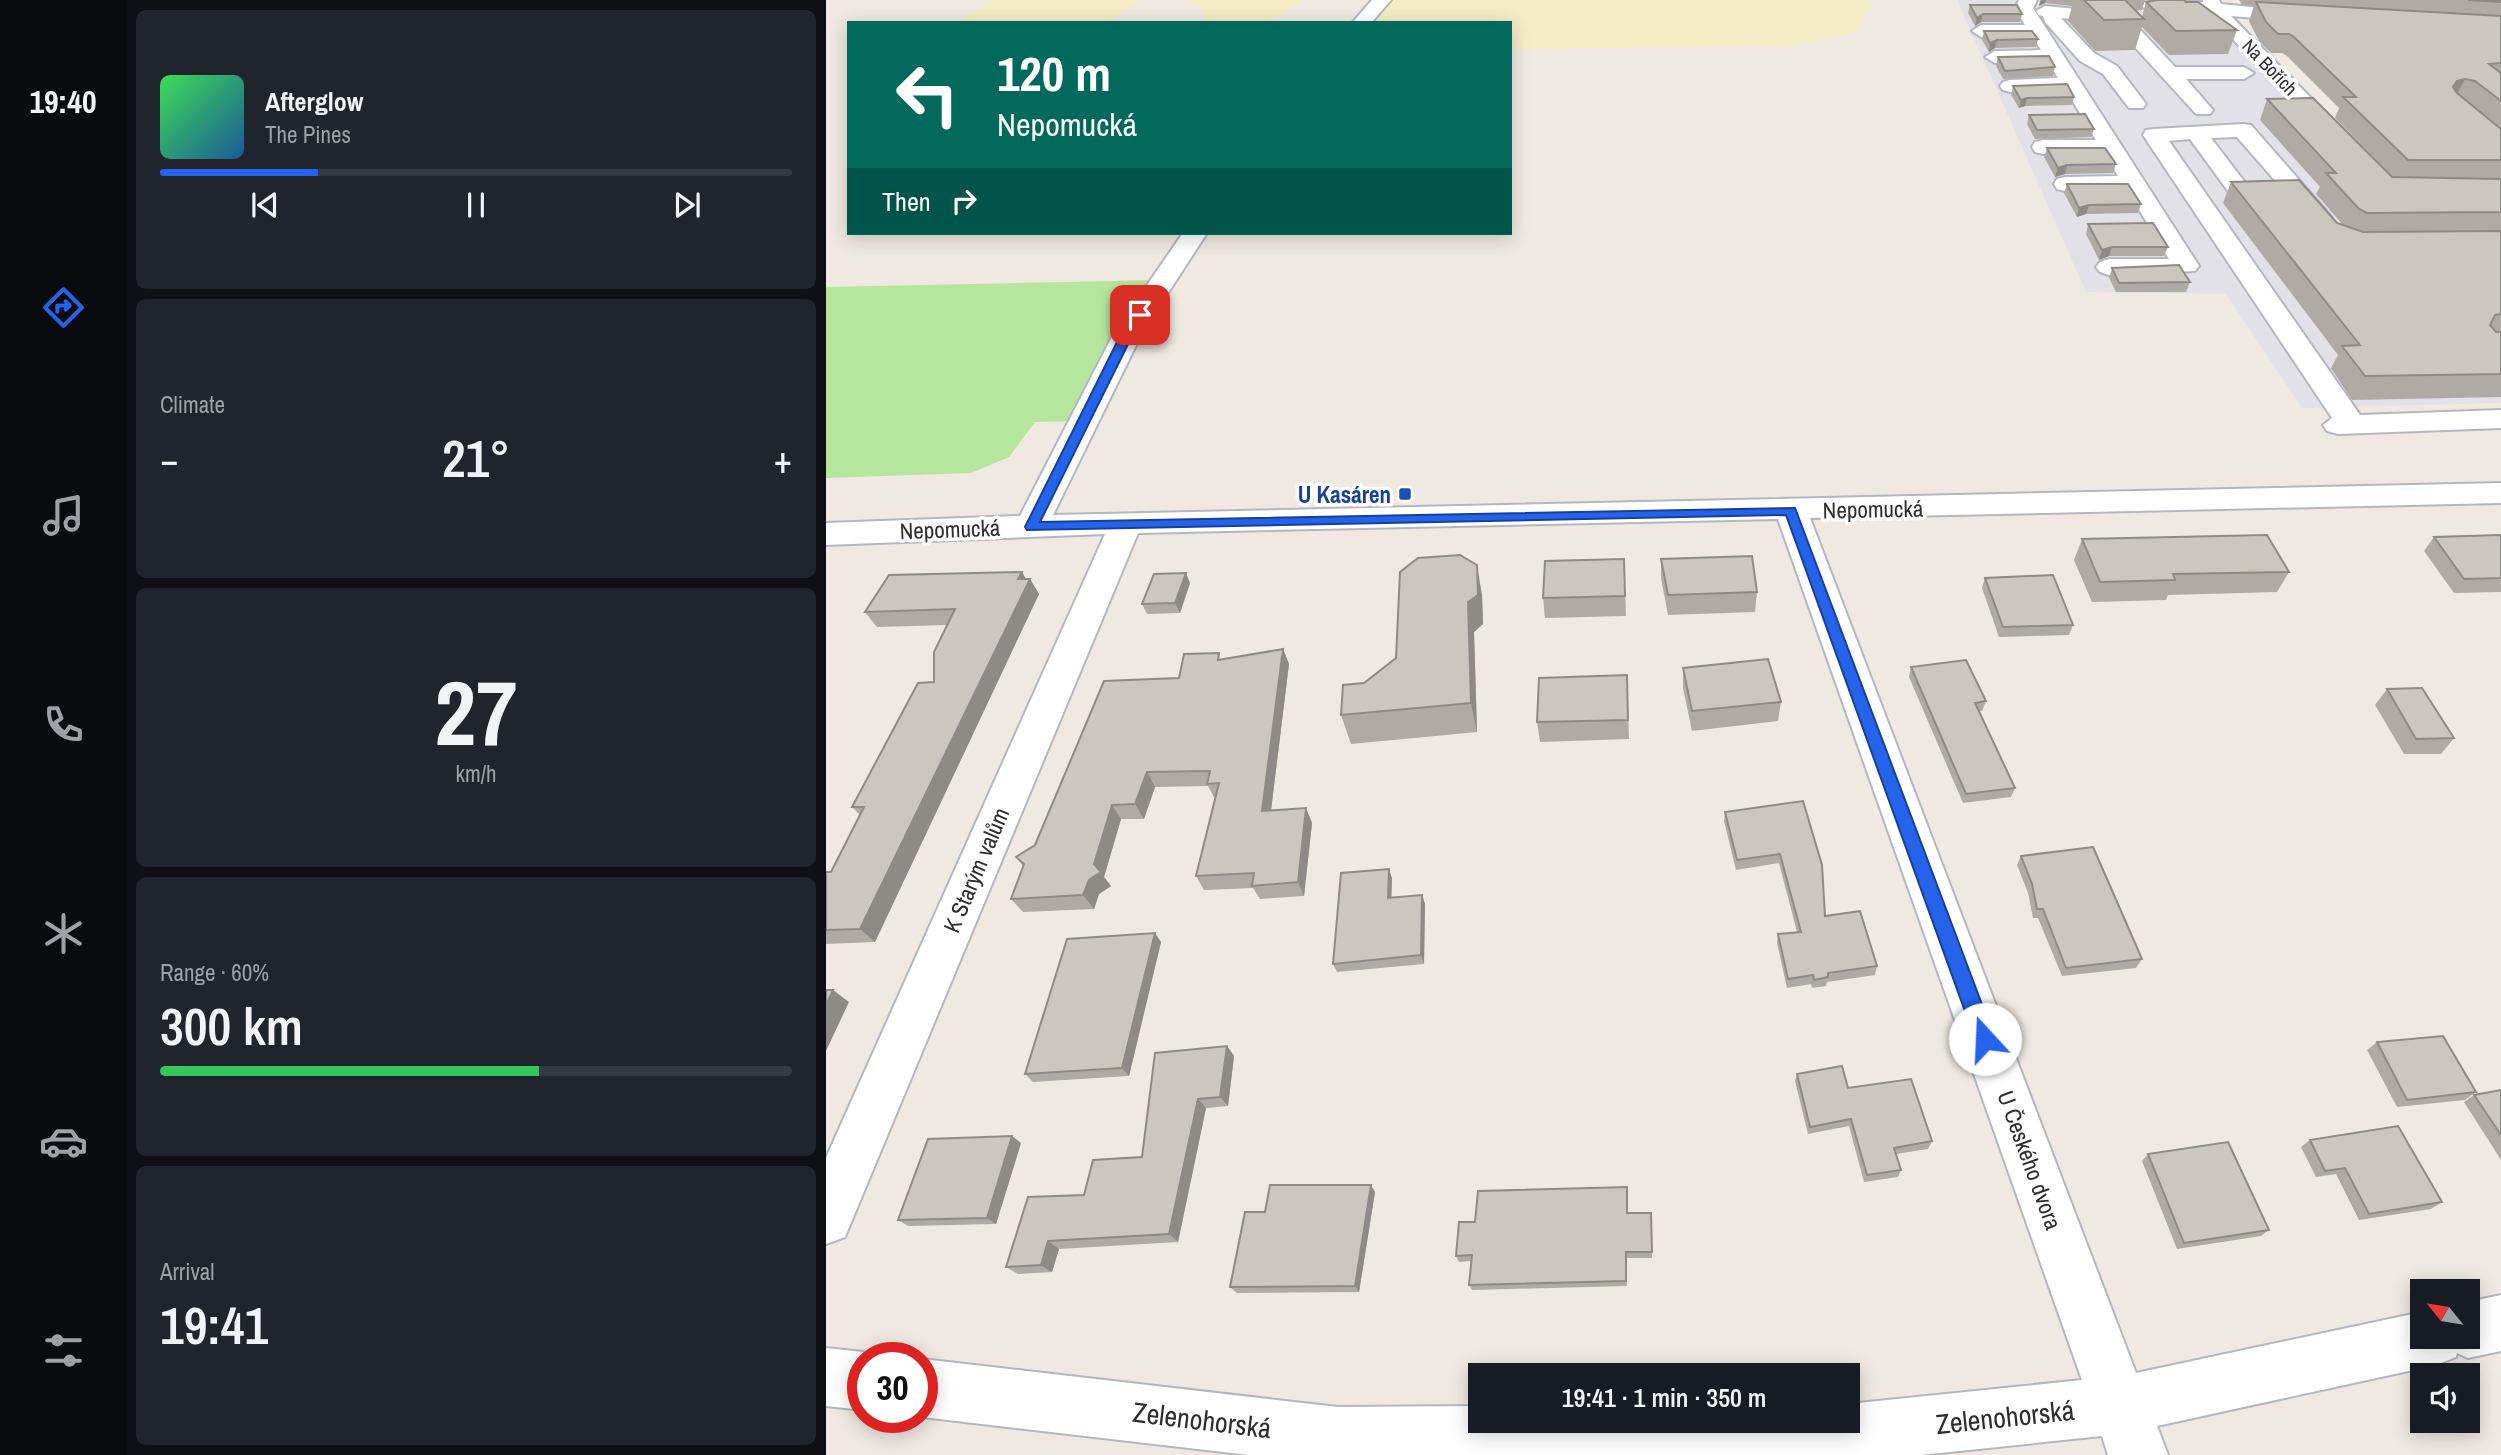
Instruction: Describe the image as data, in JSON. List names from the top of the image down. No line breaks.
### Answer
{"streets":{"street":["Na Bořích","Nepomucká","K Starým valům","U Českého dvora","Zelenohorská"]},"crossings":[["Nepomucká","K Starým valům"],["Nepomucká","U Českého dvora"],["U Českého dvora","Zelenohorská"]],"places":{"transit":["U Kasáren"]},"north":"top left","page":{"tabs":"19:40","turn":["120 m","Nepomucká"],"song":["Afterglow","The Pines"],"then":"Then","tile":["Climate",["27","km/h"],["Range · 60%","300 km"],["Arrival","19:41"]],"heat":["−","21°","+"],"limit":"30","trip":"19:41 · 1 min · 350 m"}}
